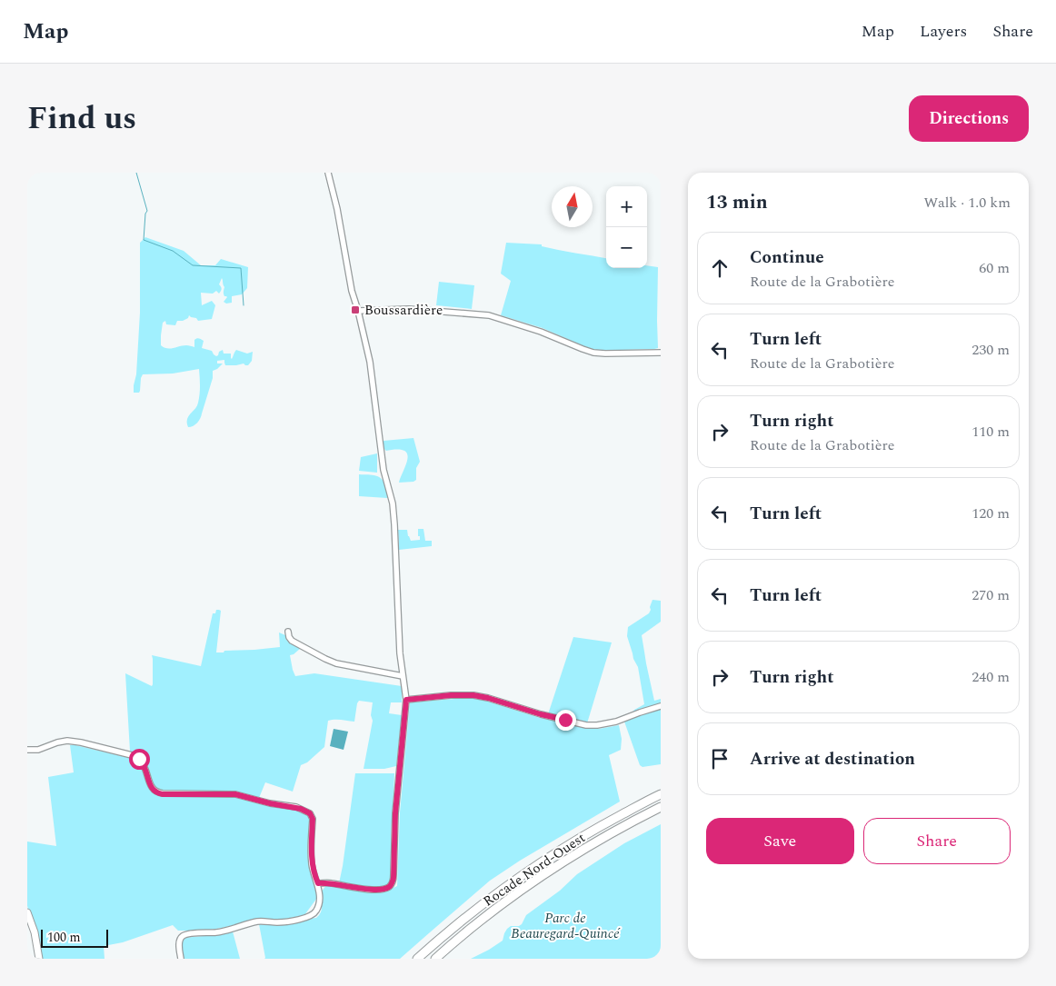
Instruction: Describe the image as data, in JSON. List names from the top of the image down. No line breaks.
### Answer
{"streets":{"highway":["Rocade Nord-Ouest"]},"parks":["Parc de Beauregard-Quincé"],"places":{"transit":["Boussardière"]},"scale_bar":"100 m","north":"top","page":{"header":"Map","nav":["Map","Layers","Share"],"title":"Find us","buttons":["Directions",["Save","Share"]],"heading":["13 min","Walk · 1.0 km"],"map_buttons":["+","−"],"list":[["Continue","Route de la Grabotière","60 m"],["Turn left","Route de la Grabotière","230 m"],["Turn right","Route de la Grabotière","110 m"],["Turn left","120 m"],["Turn left","270 m"],["Turn right","240 m"],"Arrive at destination"],"scale":"100 m"}}
